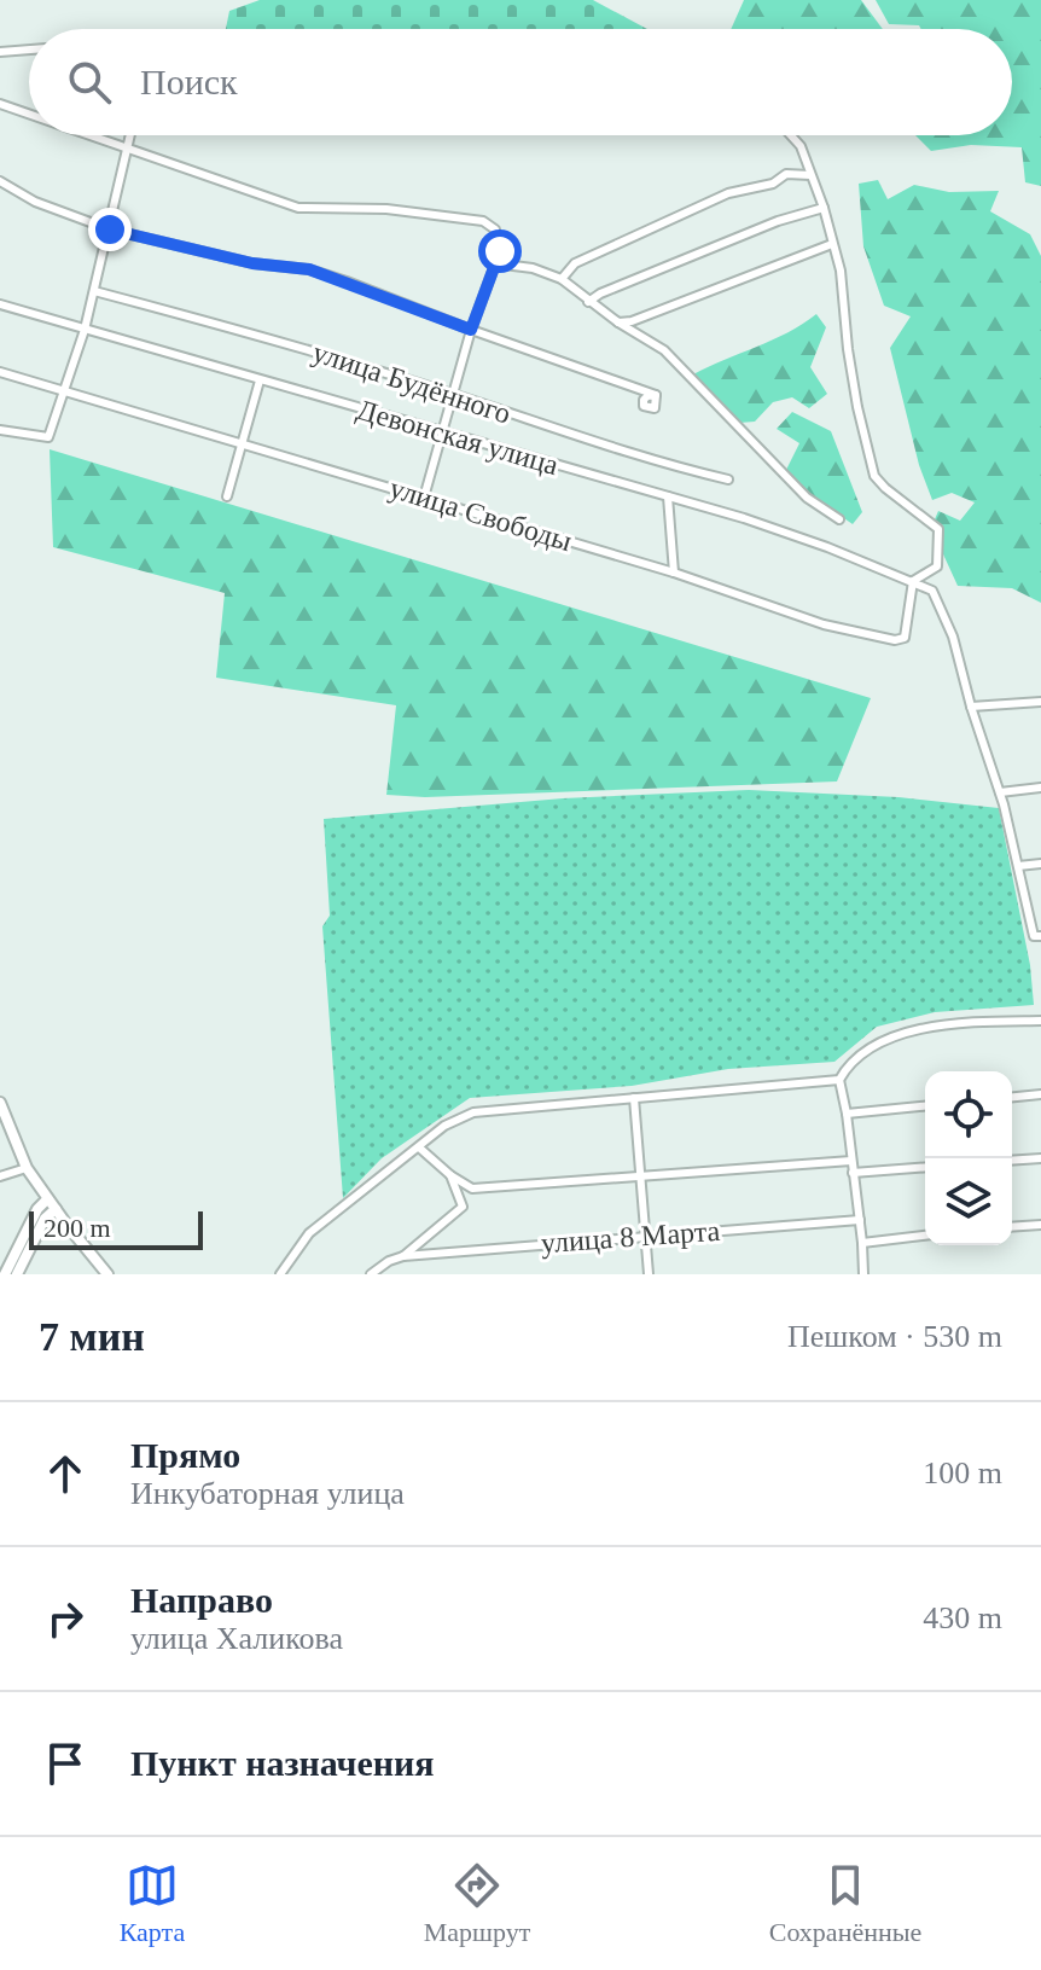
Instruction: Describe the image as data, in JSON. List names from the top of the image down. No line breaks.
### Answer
{"streets":{"street":["улица Будённого","Девонская улица","улица Свободы","улица 8 Марта"]},"crossings":[["Девонская улица","улица Свободы"]],"scale_bar":"200 m","page":{"search":"Поиск","scale":"200 m","heading":["7 мин","Пешком · 530 m"],"list":[["Прямо","Инкубаторная улица","100 m"],["Направо","улица Халикова","430 m"],"Пункт назначения"],"nav":["Карта","Маршрут","Сохранённые"]}}
